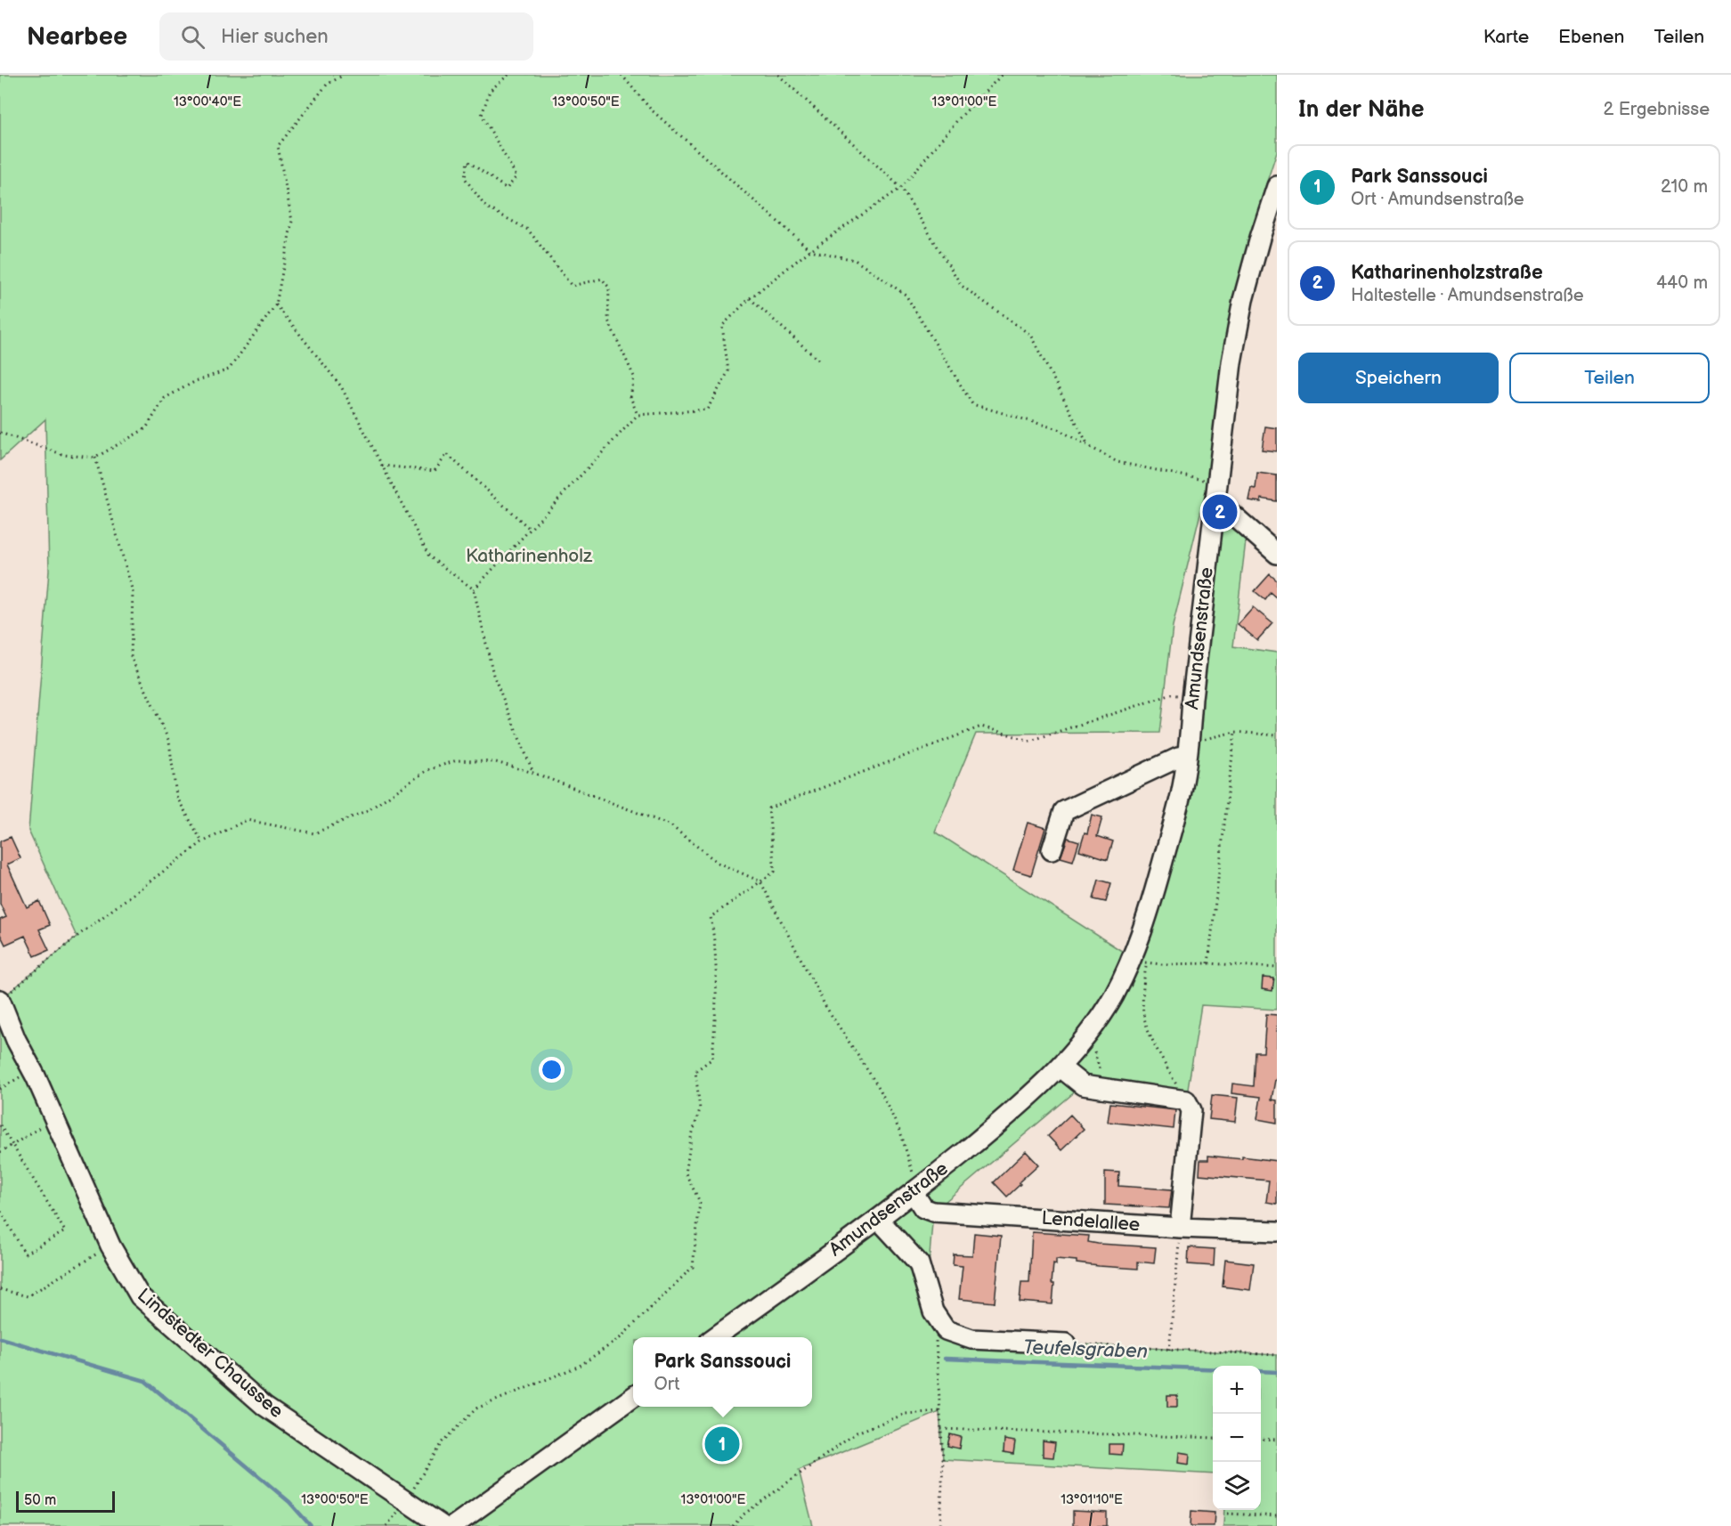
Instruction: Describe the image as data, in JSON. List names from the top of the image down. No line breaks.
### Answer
{"streets":{"street":["Amundsenstraße","Lendelallee","Lindstedter Chaussee"]},"crossings":[["Amundsenstraße","Lendelallee"]],"water":["Teufelsgraben"],"parks":["Katharinenholz"],"scale_bar":"50 m","page":{"header":"Nearbee","search":"Hier suchen","nav":["Karte","Ebenen","Teilen"],"heading":["In der Nähe","2 Ergebnisse"],"list":[{"mark":"1","name":"Park Sanssouci","note":"Ort · Amundsenstraße","value":"210 m"},{"mark":"2","name":"Katharinenholzstraße","note":"Haltestelle · Amundsenstraße","value":"440 m"}],"buttons":["Speichern","Teilen"],"pins":["2","1"],"popup":["Park Sanssouci","Ort"],"map_buttons":["+","−"],"scale":"50 m"},"coordinates":["13°00'40\"E","13°00'50\"E","13°01'00\"E","13°01'10\"E"]}
